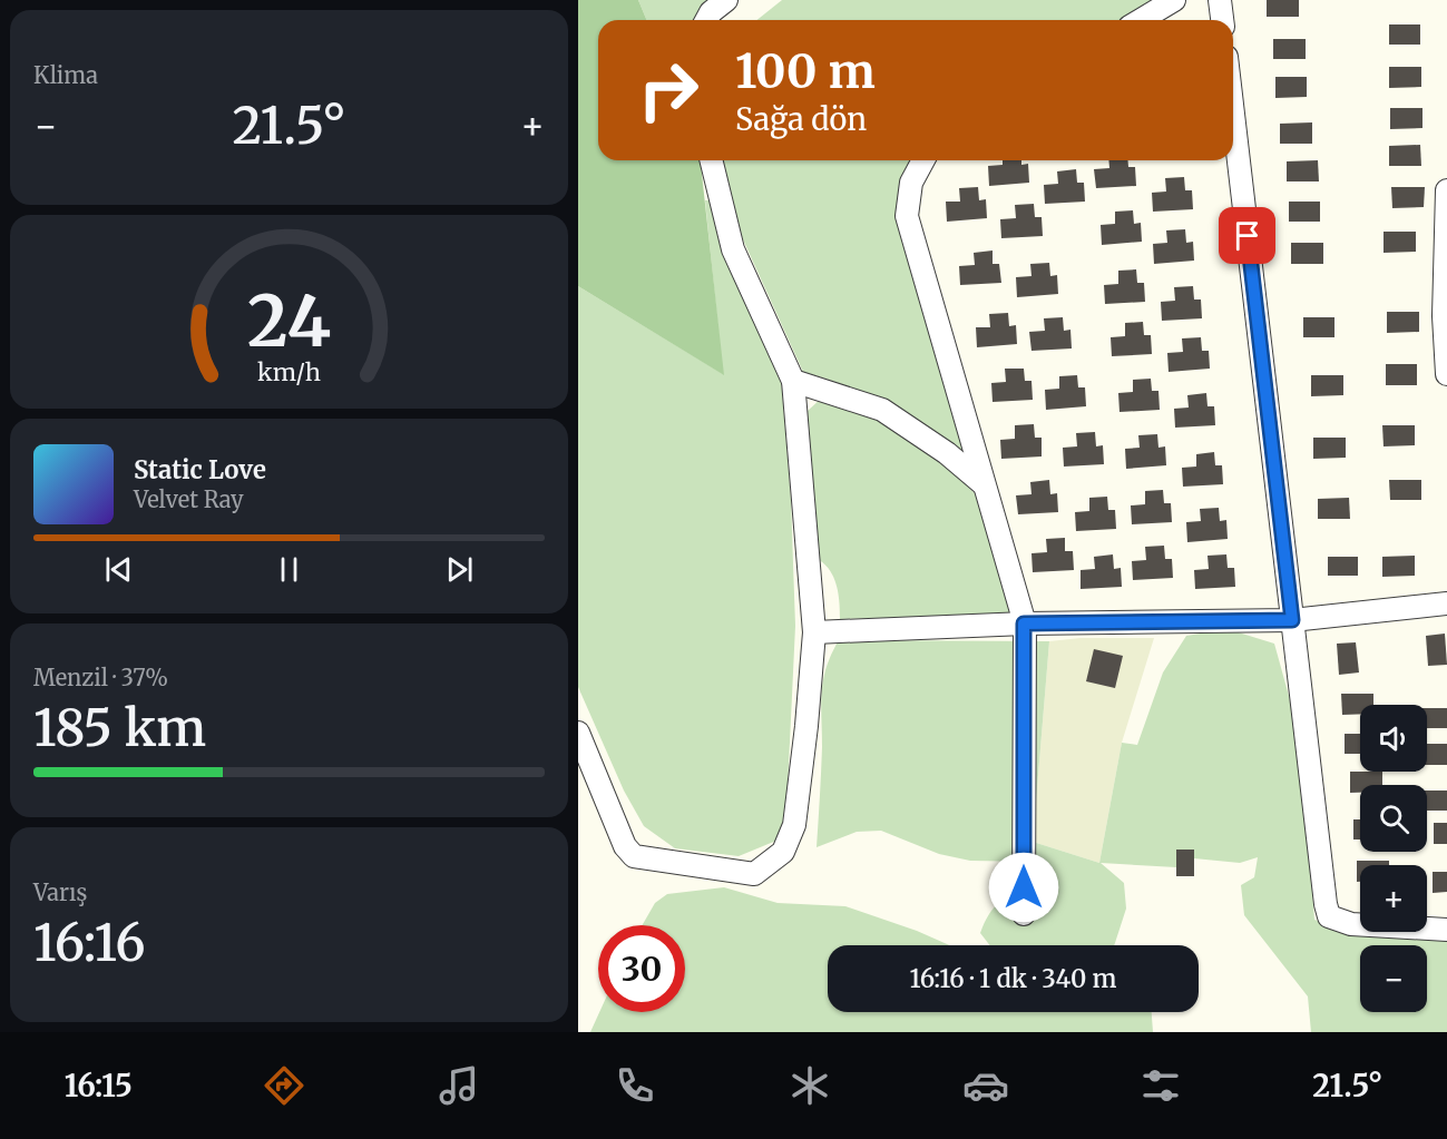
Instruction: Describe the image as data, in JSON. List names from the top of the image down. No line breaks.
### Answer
{"page":{"tile":["Klima",["Menzil · 37%","185 km"],["Varış","16:16"]],"turn":["100 m","Sağa dön"],"heat":["−","21.5°","+"],"song":["Static Love","Velvet Ray"],"map_buttons":["+","−"],"limit":"30","trip":"16:16 · 1 dk · 340 m","tabs":["16:15","21.5°"],"gauge":["24","km/h"]}}
